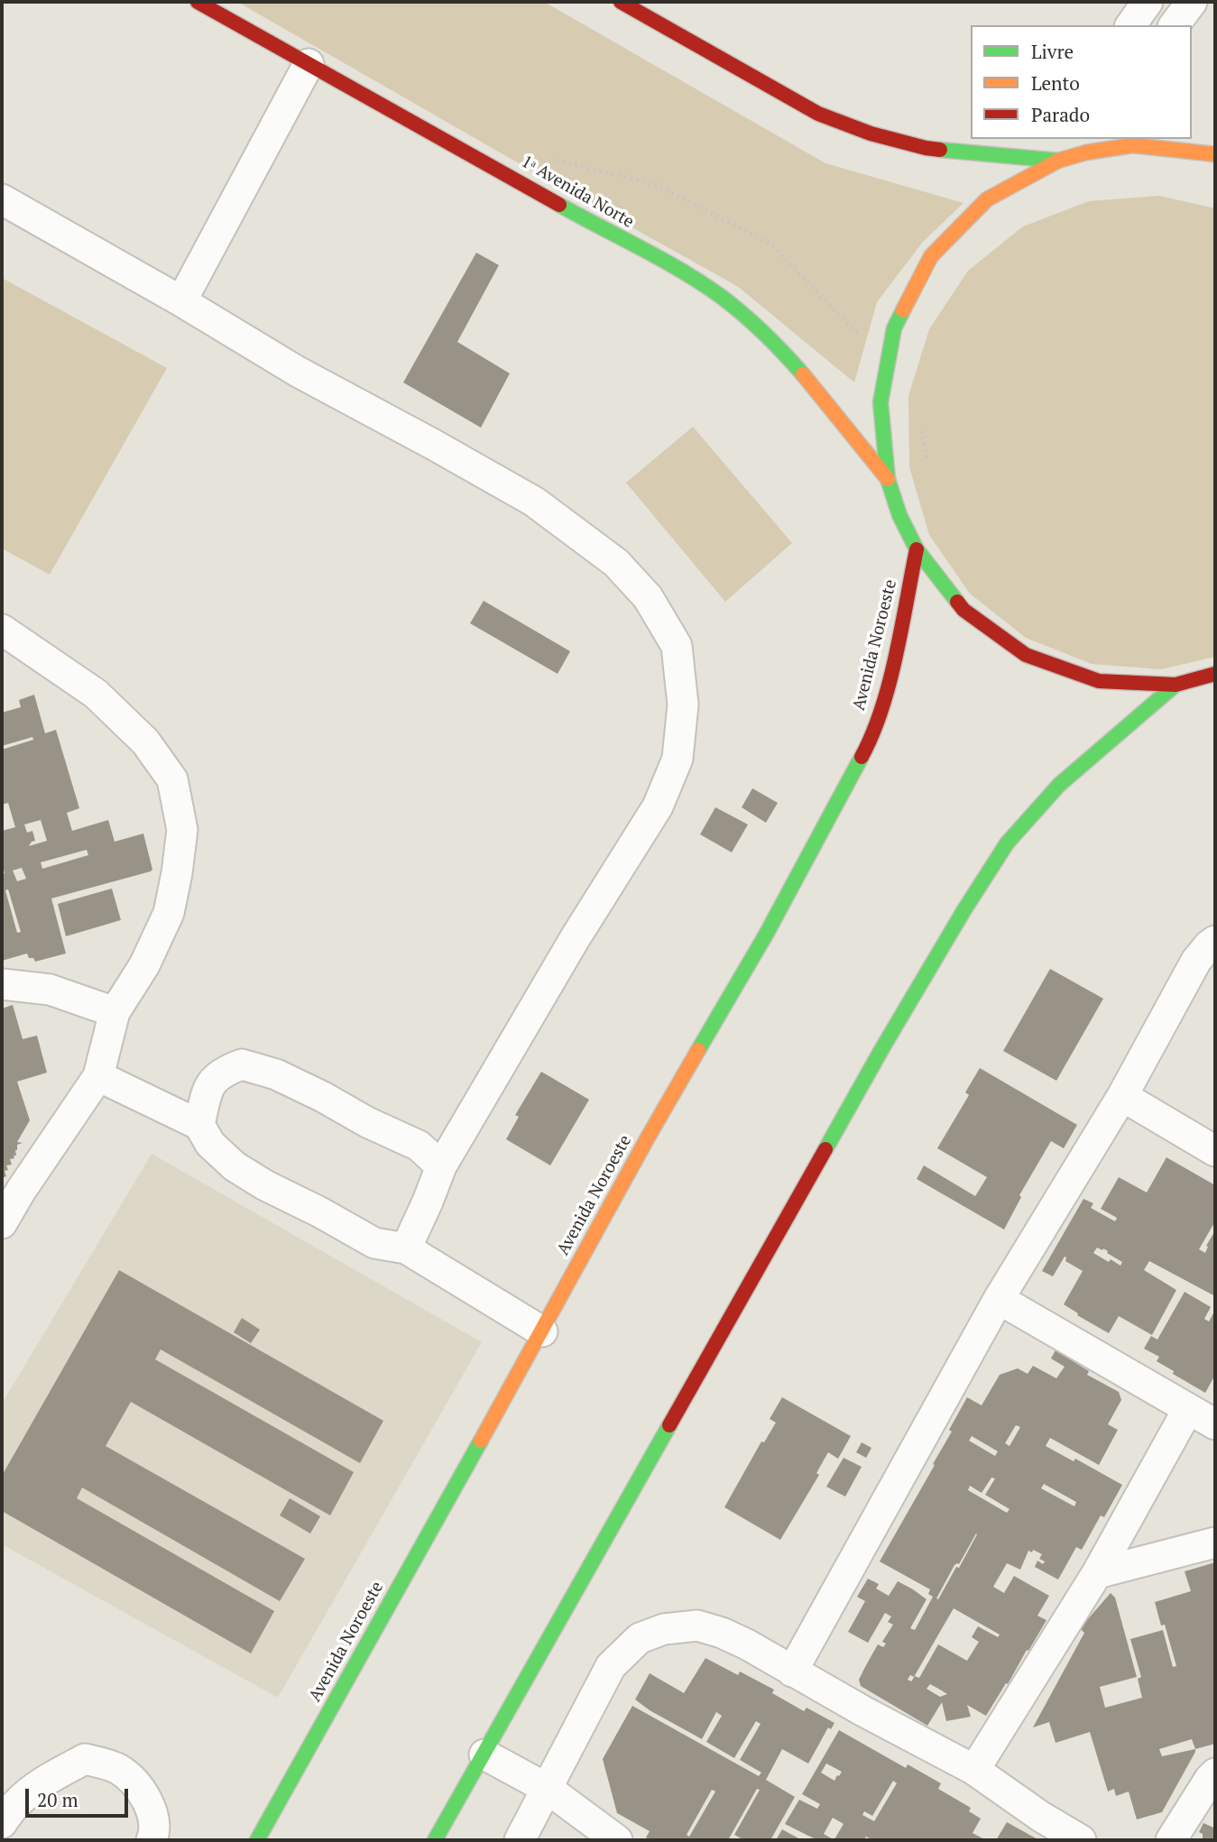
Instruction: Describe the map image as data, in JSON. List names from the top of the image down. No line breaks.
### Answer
{"streets":{"street":["1ᵃ Avenida Norte","Avenida Noroeste"]},"legend":["Livre","Lento","Parado"],"scale_bar":"20 m"}
